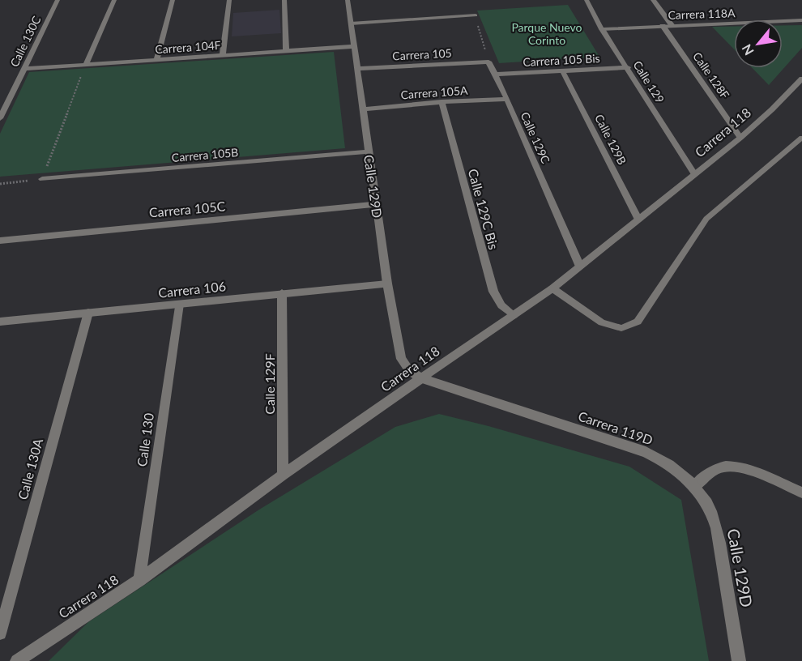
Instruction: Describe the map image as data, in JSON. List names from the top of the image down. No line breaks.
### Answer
{"streets":{"street":["Carrera 118A","Calle 130C","Carrera 104F","Carrera 105","Carrera 105 Bis","Calle 128F","Calle 129","Carrera 105A","Carrera 118","Calle 129C","Calle 129B","Carrera 105B","Calle 129D","Carrera 105C","Calle 129C Bis","Carrera 106","Calle 129F","Carrera 119D","Calle 130","Calle 130A"]},"crossings":[["Carrera 118A","Calle 128F"],["Carrera 118A","Calle 129"],["Calle 130C","Carrera 104F"],["Carrera 104F","Calle 129D"],["Carrera 105","Calle 129C"],["Carrera 105","Calle 129D"],["Carrera 105 Bis","Calle 129"],["Carrera 105 Bis","Calle 129C"],["Carrera 105 Bis","Calle 129B"],["Calle 128F","Carrera 118"],["Calle 129","Carrera 118"],["Carrera 105A","Calle 129C"],["Carrera 105A","Calle 129D"],["Carrera 105A","Calle 129C Bis"],["Carrera 118","Calle 129C"],["Carrera 118","Calle 129B"],["Carrera 118","Calle 129C Bis"],["Carrera 118","Calle 129F"],["Carrera 118","Carrera 119D"],["Carrera 118","Calle 130"],["Carrera 105B","Calle 129D"],["Calle 129D","Carrera 105C"],["Calle 129D","Carrera 106"],["Calle 129D","Carrera 119D"],["Carrera 106","Calle 129F"],["Carrera 106","Calle 130"],["Carrera 106","Calle 130A"]],"parks":["Parque Nuevo Corinto"],"north":"bottom left"}
